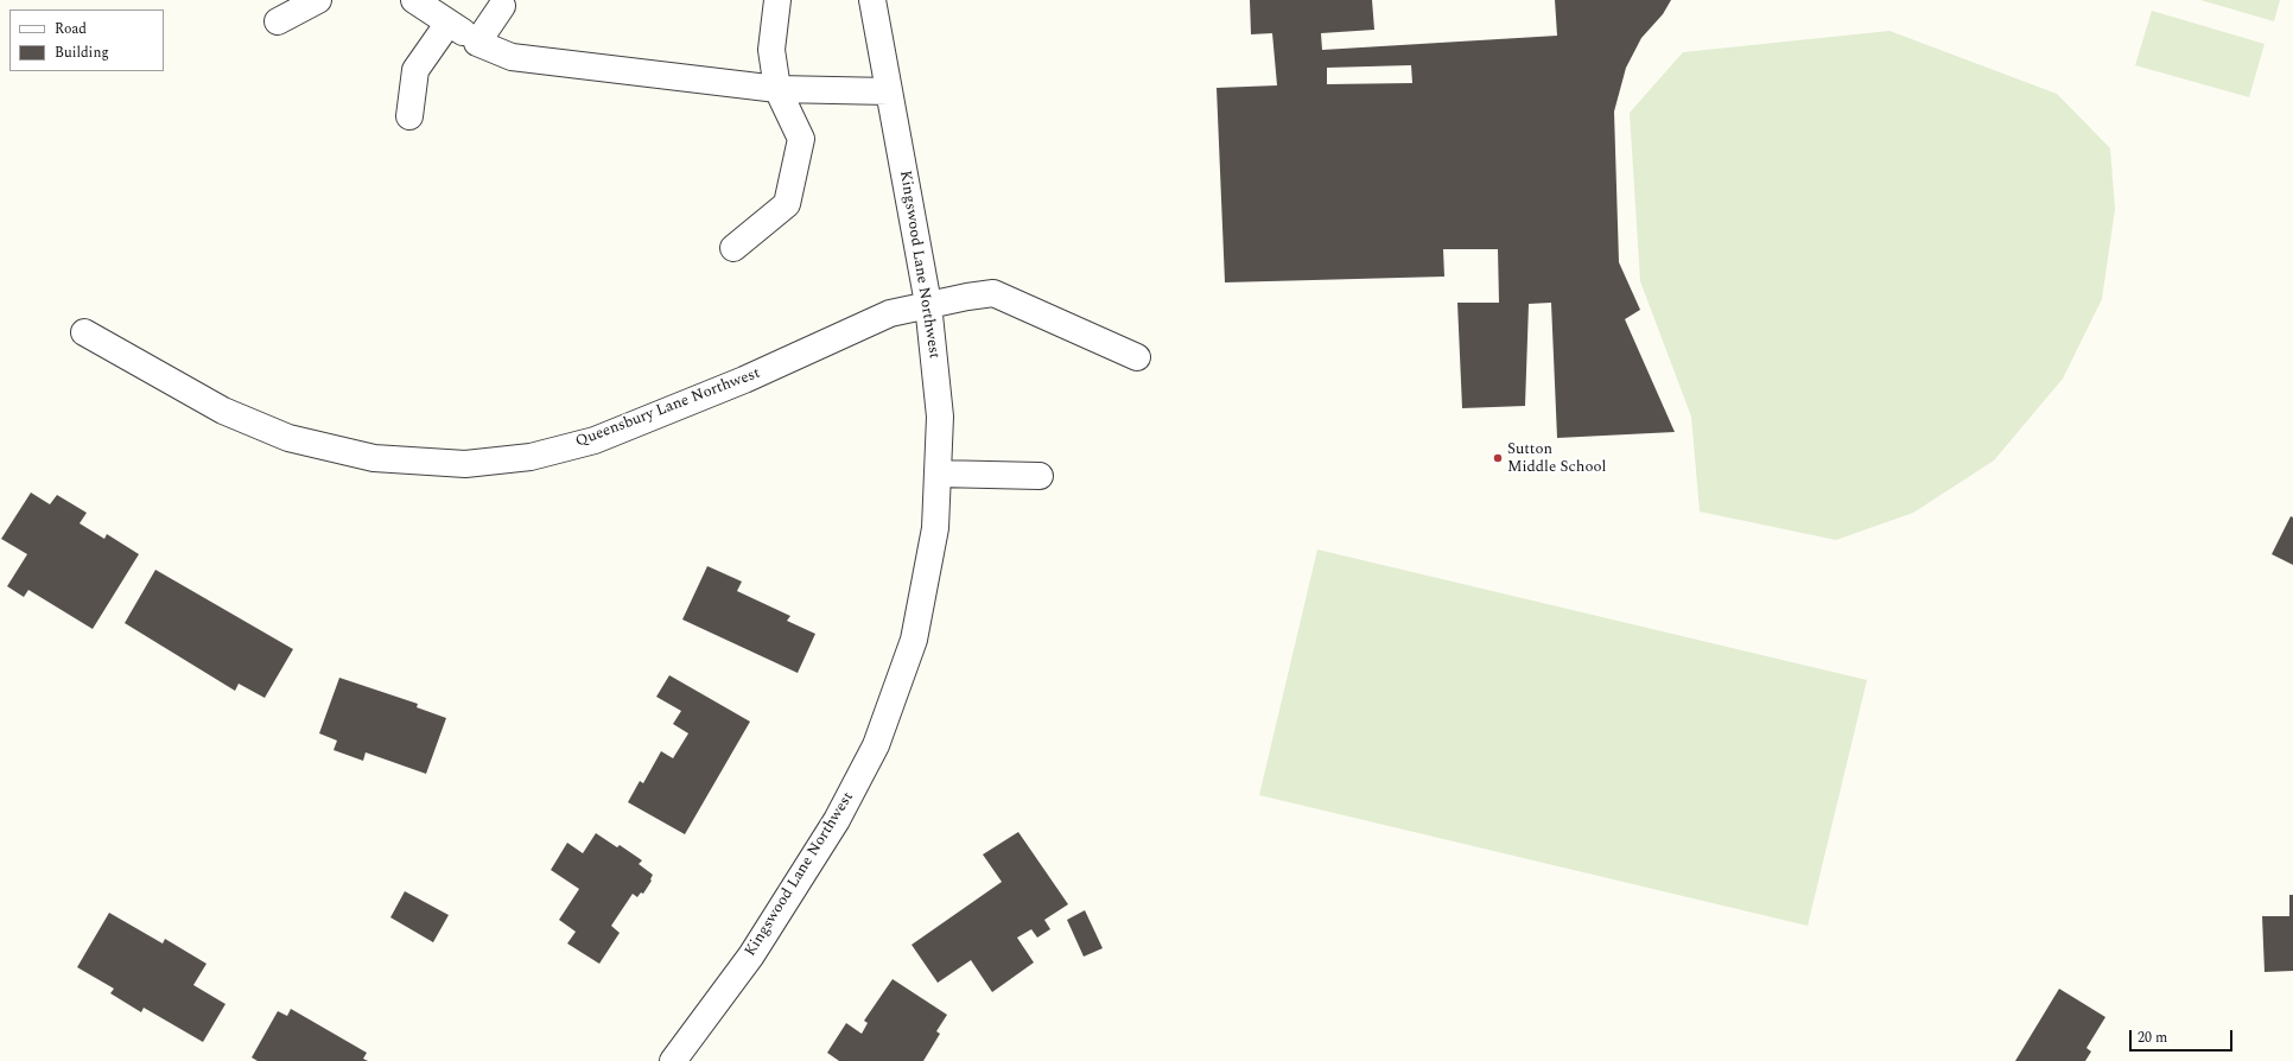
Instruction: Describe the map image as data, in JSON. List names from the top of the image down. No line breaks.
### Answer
{"streets":{"street":["Kingswood Lane Northwest","Queensbury Lane Northwest"]},"crossings":[["Kingswood Lane Northwest","Queensbury Lane Northwest"]],"places":["Sutton Middle School"],"legend":["Road","Building"],"scale_bar":"20 m"}
